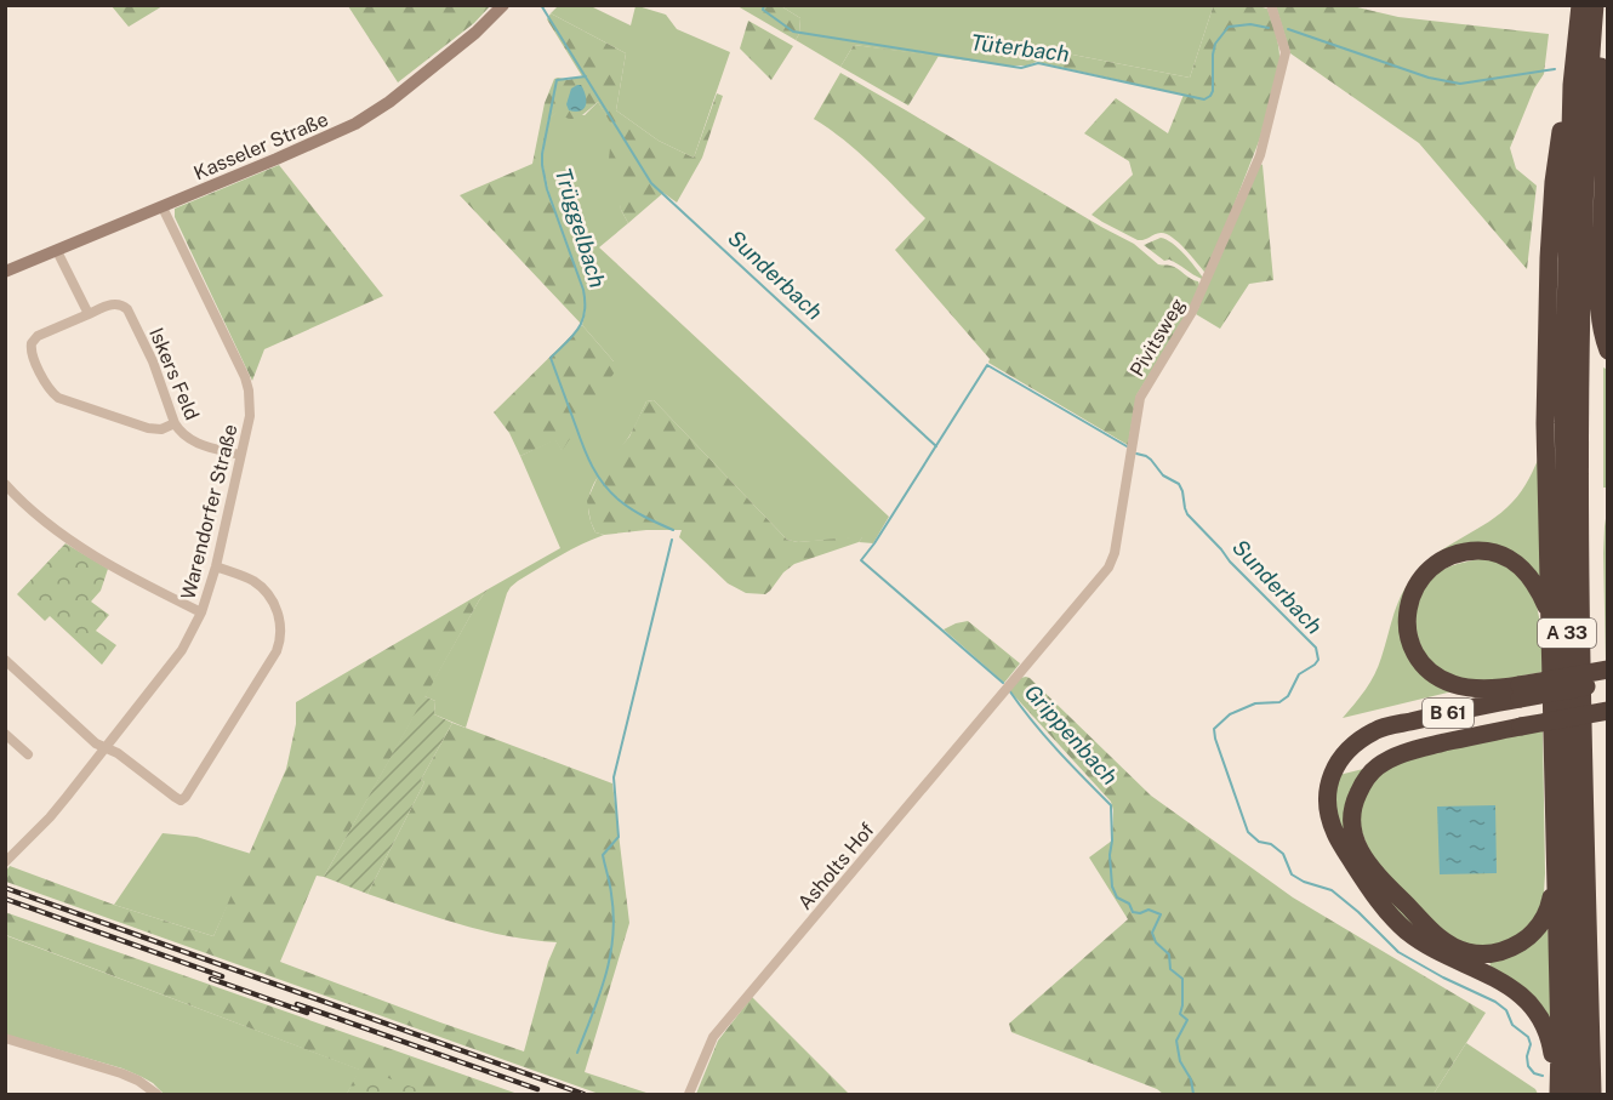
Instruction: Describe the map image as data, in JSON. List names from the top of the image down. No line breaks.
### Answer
{"streets":{"highway":["A 33","B 61"],"street":["Kasseler Straße","Pivitsweg","Iskers Feld","Warendorfer Straße","Asholts Hof"]},"crossings":[["Kasseler Straße","Warendorfer Straße"],["Pivitsweg","Asholts Hof"],["Iskers Feld","Warendorfer Straße"],["A 33","B 61"]],"water":["Tüterbach","Trüggelbach","Sunderbach","Grippenbach"]}
